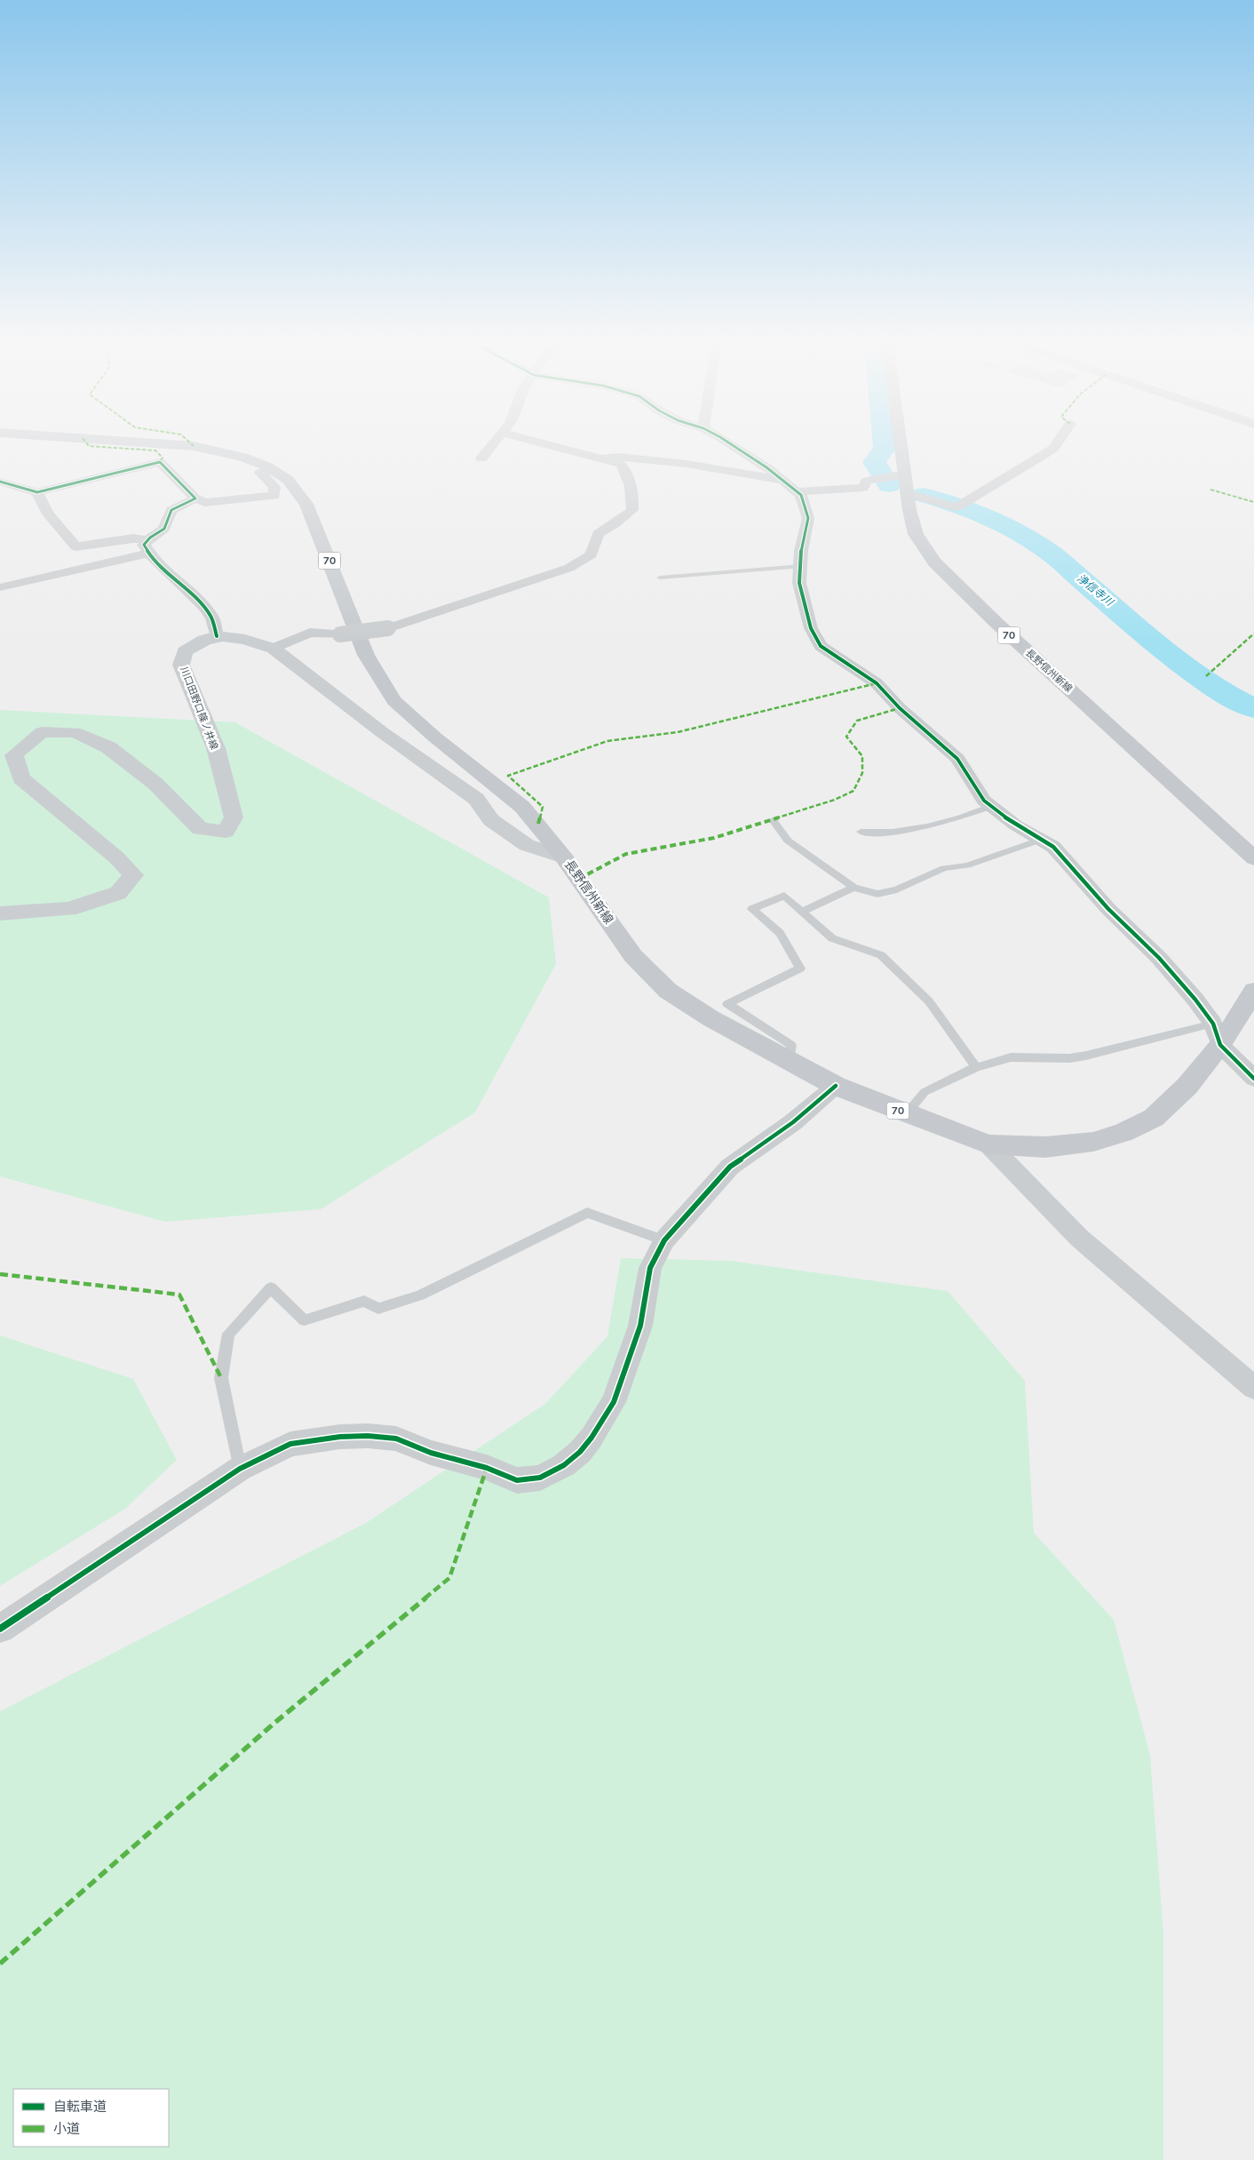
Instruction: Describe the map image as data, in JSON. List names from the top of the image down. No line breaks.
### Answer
{"streets":{"main road":["70","長野信州新線","川口田野口篠ノ井線"]},"water":["浄信寺川"],"legend":["自転車道","小道"]}
